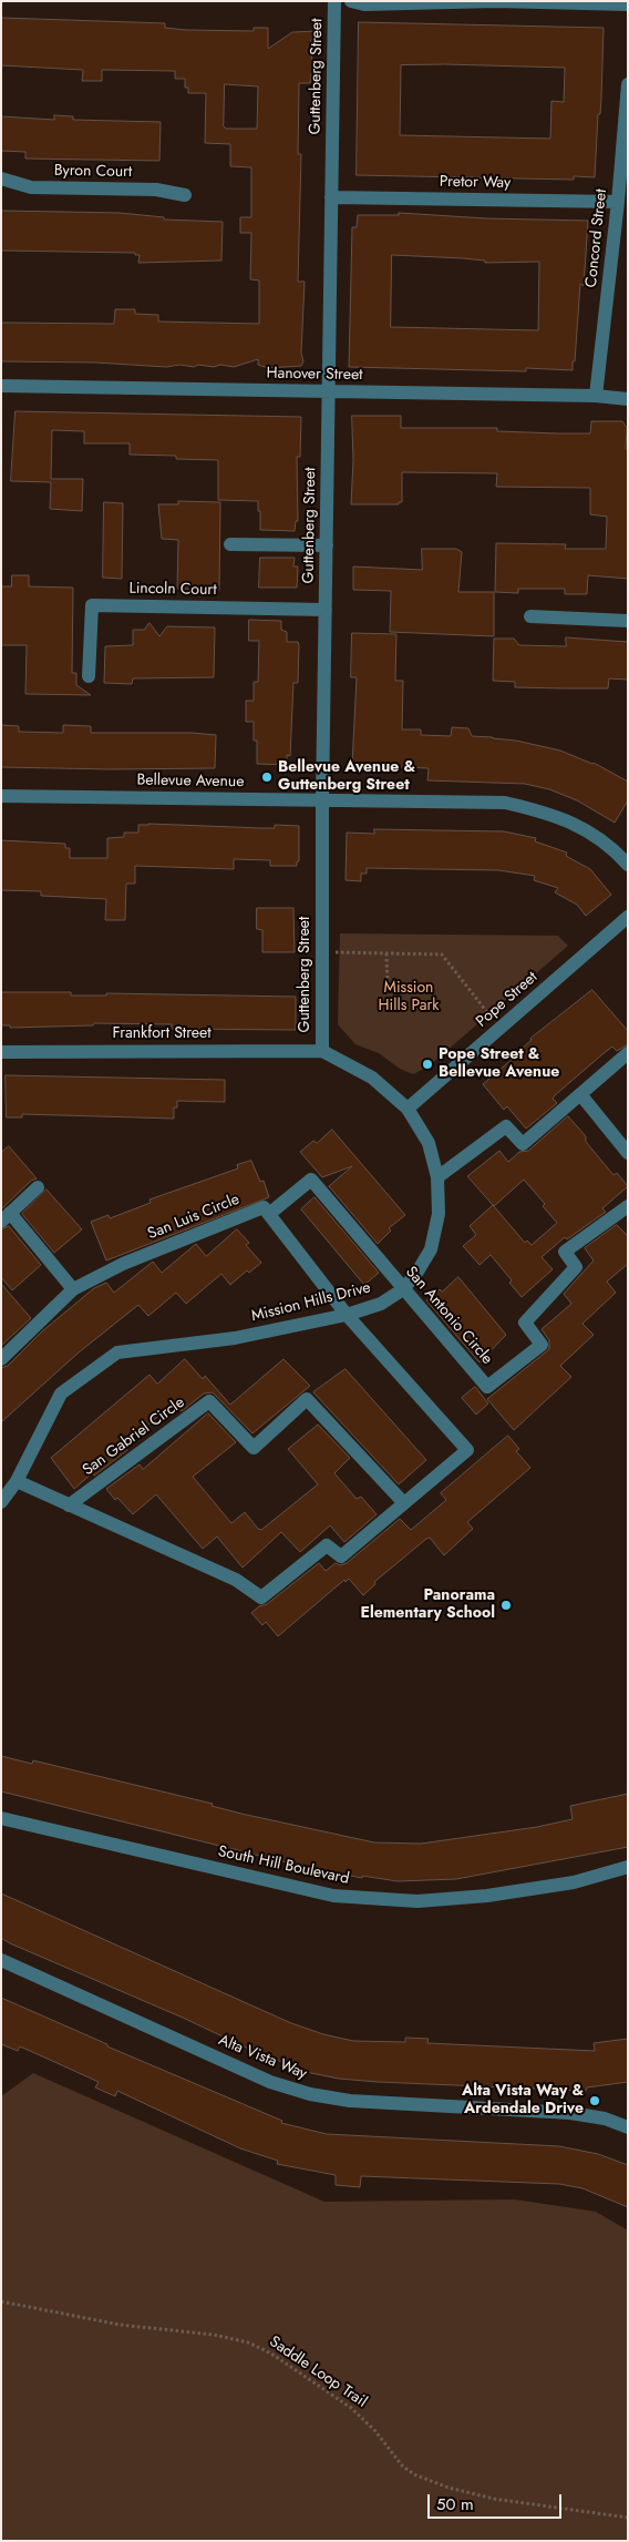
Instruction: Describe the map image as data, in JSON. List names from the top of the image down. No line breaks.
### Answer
{"streets":{"street":["Guttenberg Street","Byron Court","Pretor Way","Concord Street","Hanover Street","Lincoln Court","Bellevue Avenue","Pope Street","Frankfort Street","San Luis Circle","Mission Hills Drive","San Antonio Circle","San Gabriel Circle","South Hill Boulevard","Alta Vista Way"],"path":["Saddle Loop Trail"]},"crossings":[["Guttenberg Street","Pretor Way"],["Guttenberg Street","Hanover Street"],["Guttenberg Street","Lincoln Court"],["Guttenberg Street","Bellevue Avenue"],["Guttenberg Street","Frankfort Street"],["Guttenberg Street","Mission Hills Drive"],["Pretor Way","Concord Street"],["Concord Street","Hanover Street"],["Pope Street","Mission Hills Drive"],["Frankfort Street","Mission Hills Drive"],["San Luis Circle","San Antonio Circle"],["Mission Hills Drive","San Antonio Circle"]],"parks":["Mission Hills Park"],"places":["Bellevue Avenue & Guttenberg Street","Pope Street & Bellevue Avenue","Panorama Elementary School","Alta Vista Way & Ardendale Drive"],"scale_bar":"50 m"}
